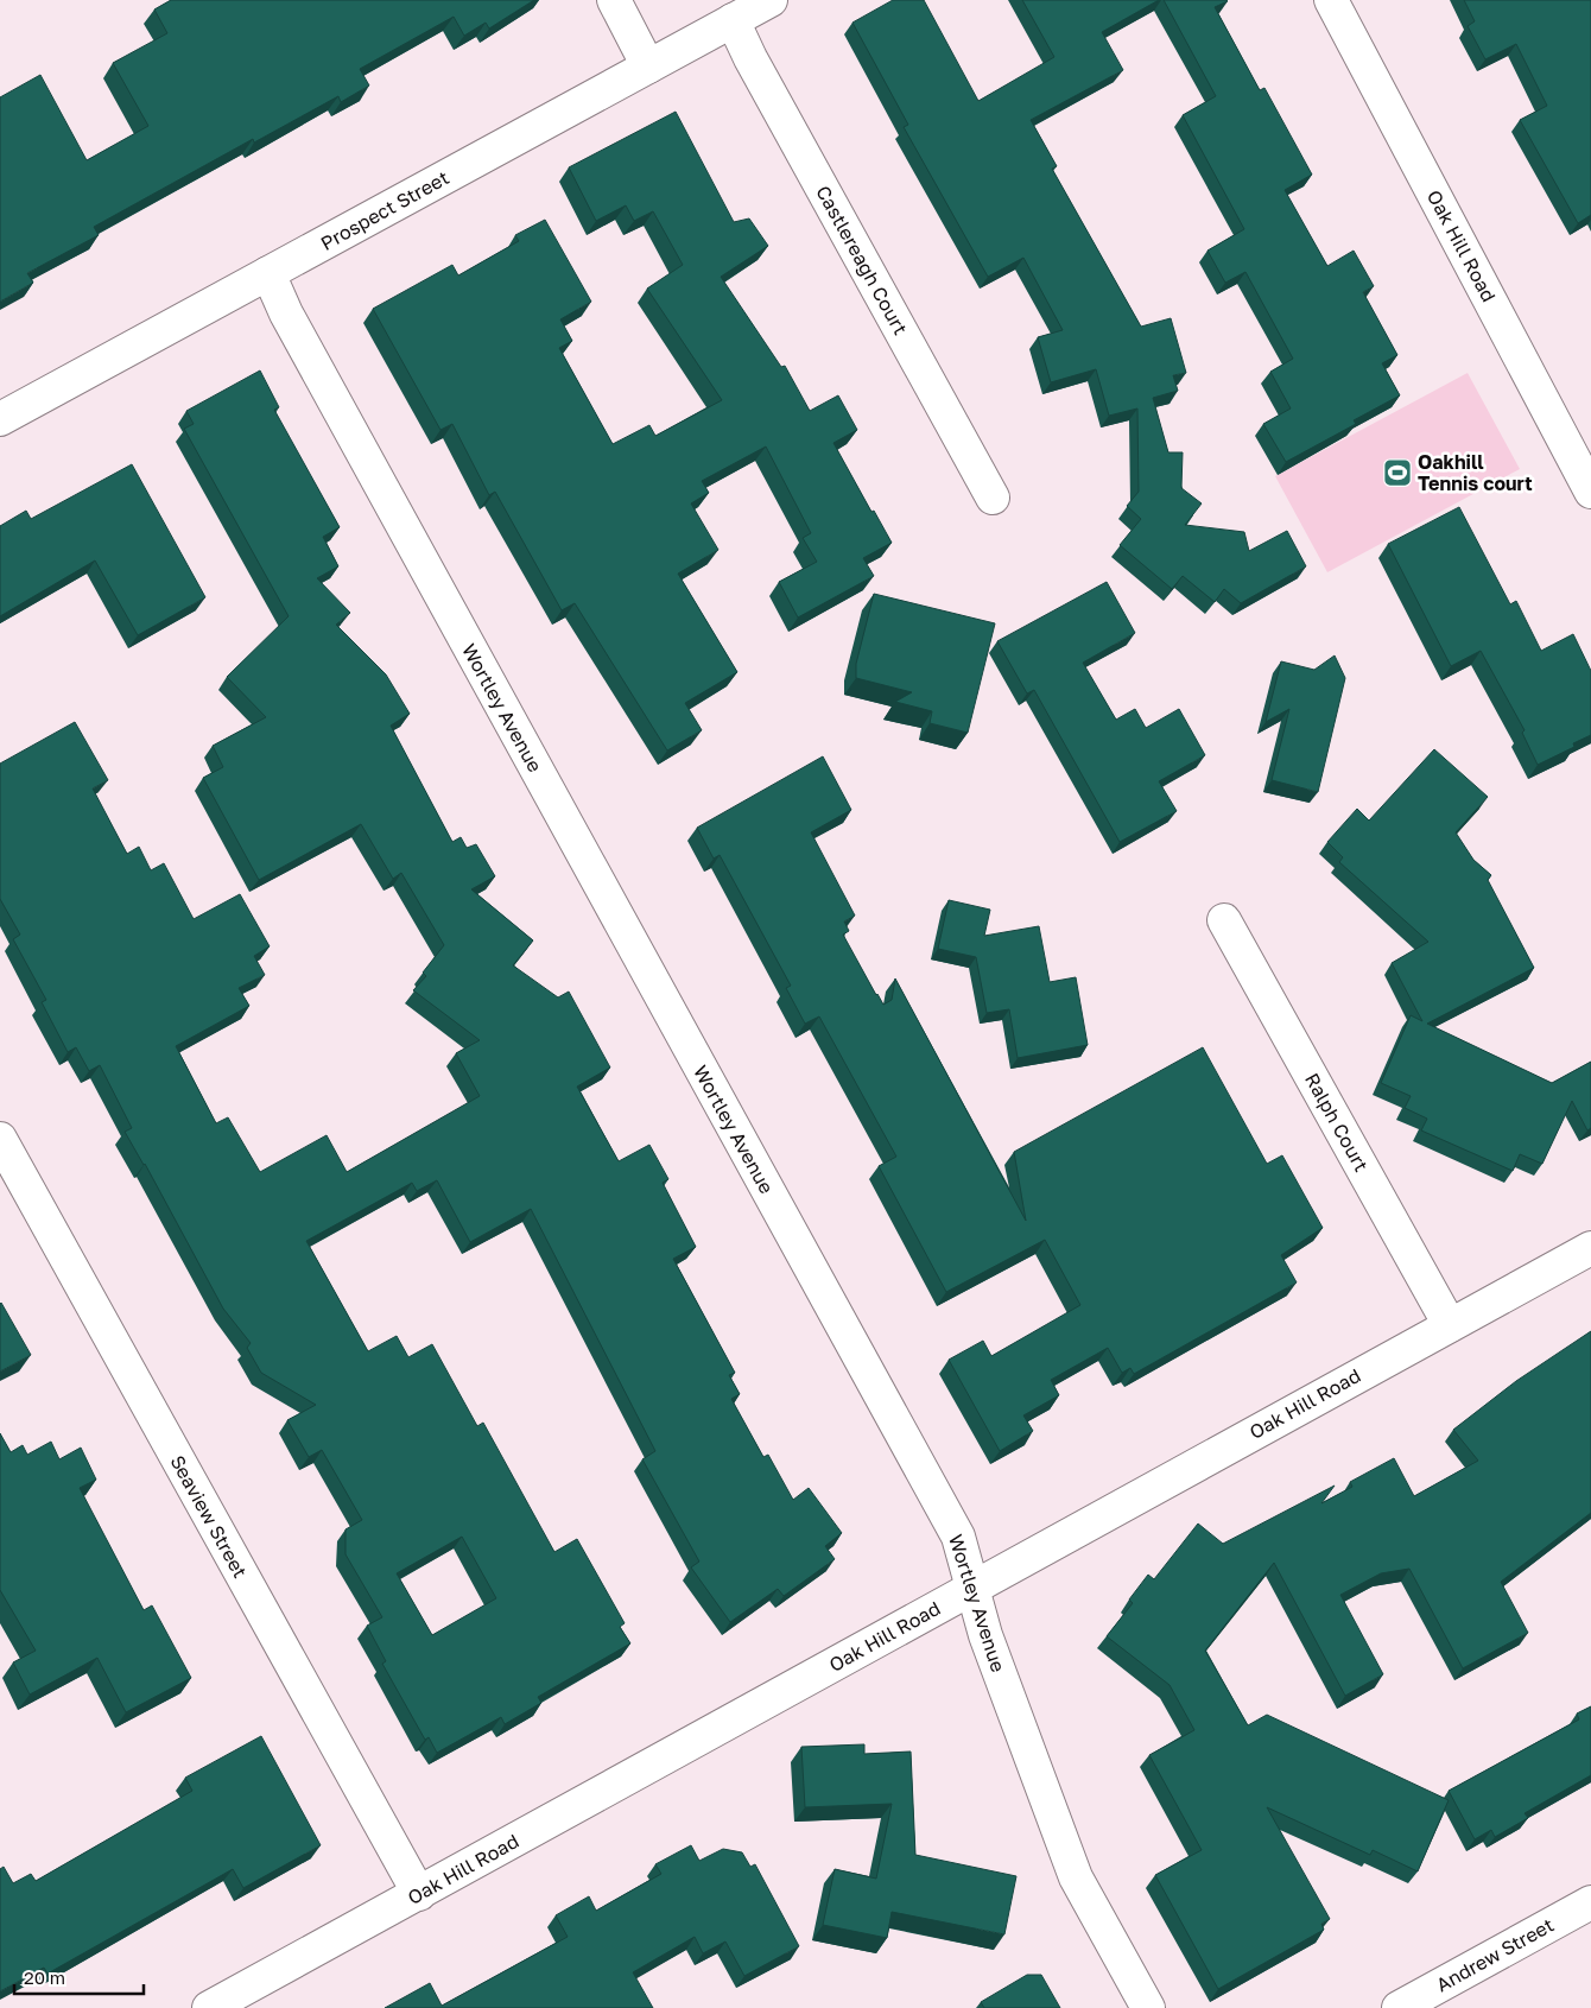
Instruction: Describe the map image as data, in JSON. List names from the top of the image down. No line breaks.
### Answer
{"streets":{"street":["Prospect Street","Oak Hill Road","Castlereagh Court","Wortley Avenue","Ralph Court","Seaview Street","Andrew Street"]},"crossings":[["Prospect Street","Castlereagh Court"],["Prospect Street","Wortley Avenue"],["Oak Hill Road","Wortley Avenue"],["Oak Hill Road","Ralph Court"],["Oak Hill Road","Seaview Street"]],"places":{"sports":["Oakhill Tennis court"]},"scale_bar":"20 m"}
